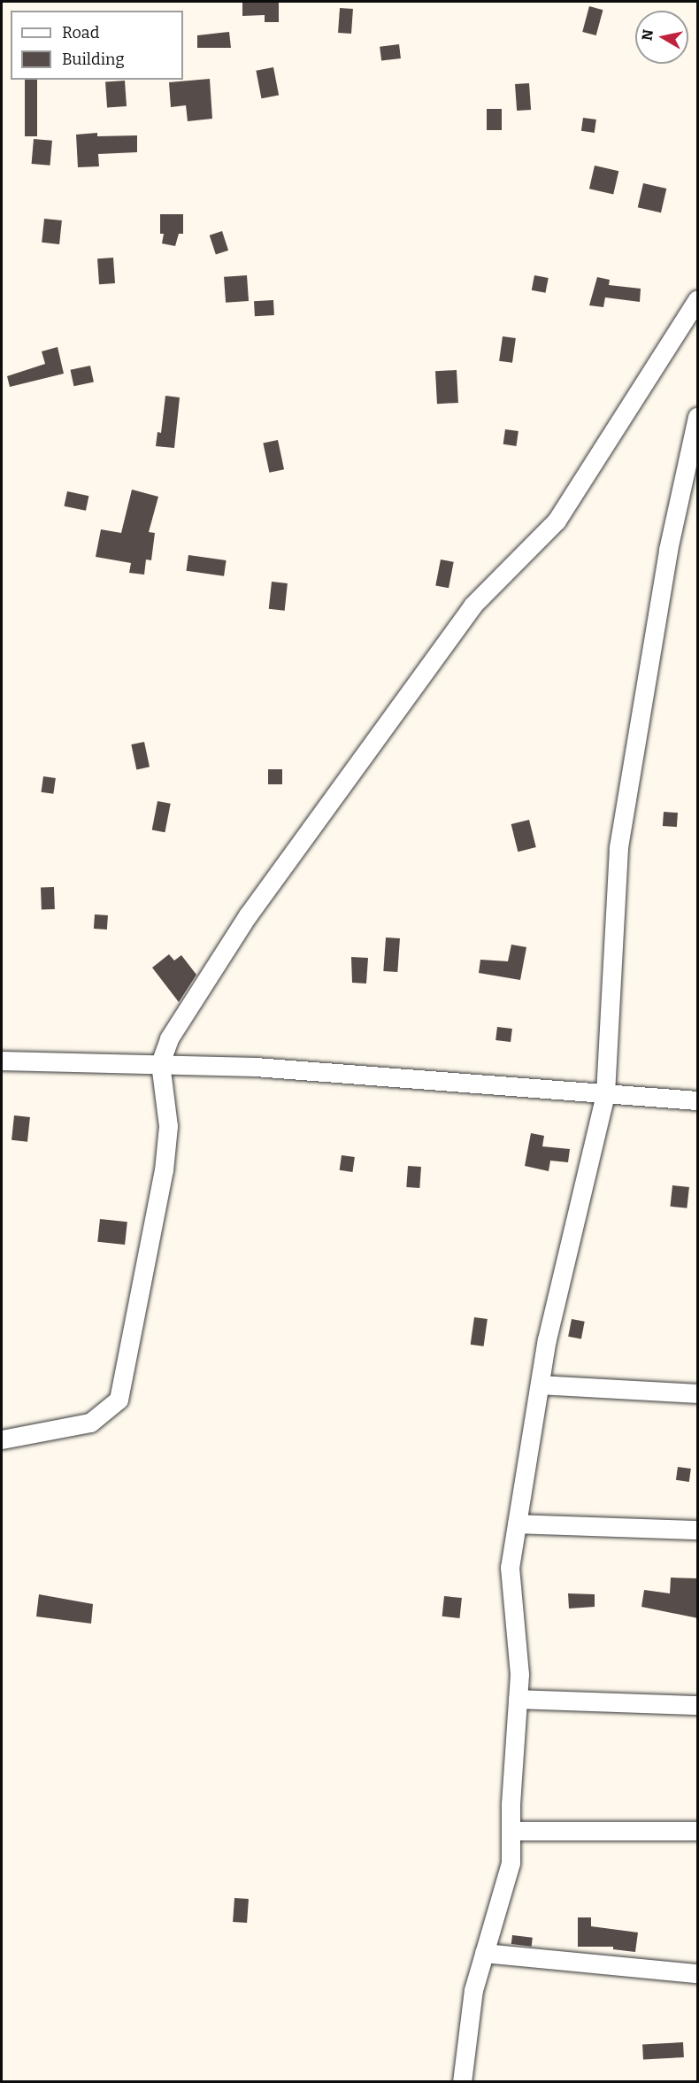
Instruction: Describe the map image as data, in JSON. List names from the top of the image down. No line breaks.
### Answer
{"legend":["Road","Building"],"north":"left"}
